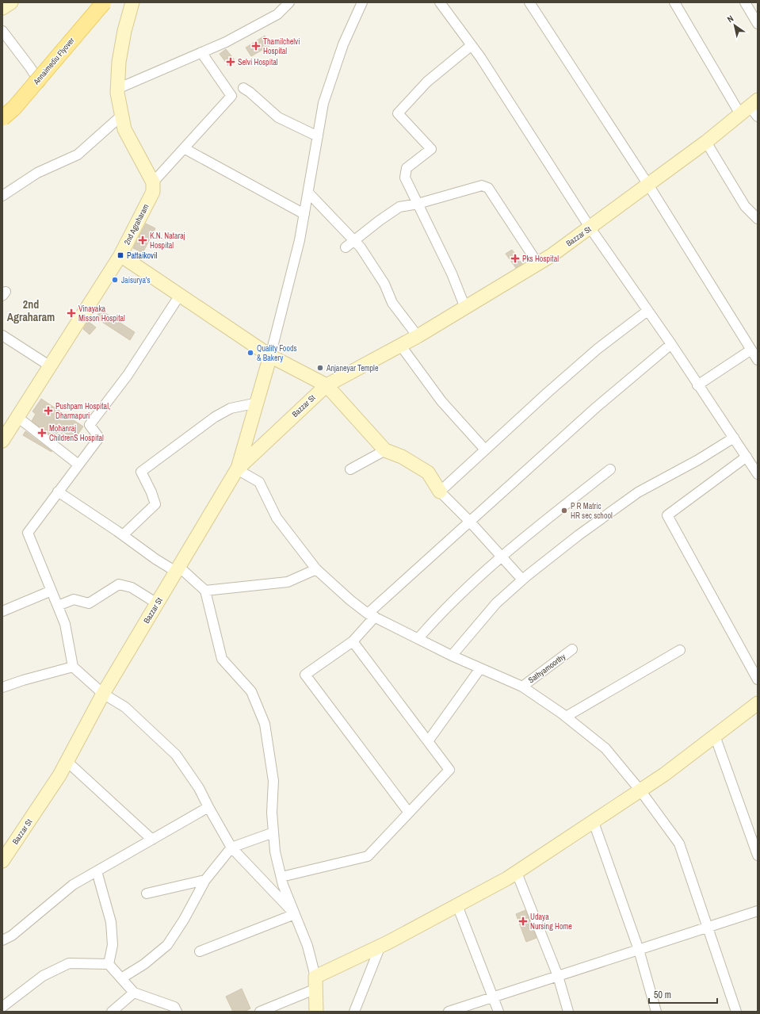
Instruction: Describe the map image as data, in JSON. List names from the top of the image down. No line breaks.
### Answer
{"streets":{"main road":["Annaimediu Flyover","2nd Agraharam","Bazzar St"],"street":["Sathyamoorthy"]},"districts":["2nd Agraharam"],"places":{"health":["Thamilchelvi Hospital","Selvi Hospital","K.N. Nataraj Hospital","Pks Hospital","Vinayaka Misson Hospital","Pushpam Hospital, Dharmapuri","Mohanraj ChildrenS Hospital","Udaya Nursing Home"],"transit":["Pattaikovil"],"other":["Jaisurya's","Quality Foods & Bakery","Anjaneyar Temple","P R Matric HR sec school"]},"scale_bar":"50 m","north":"top left"}
